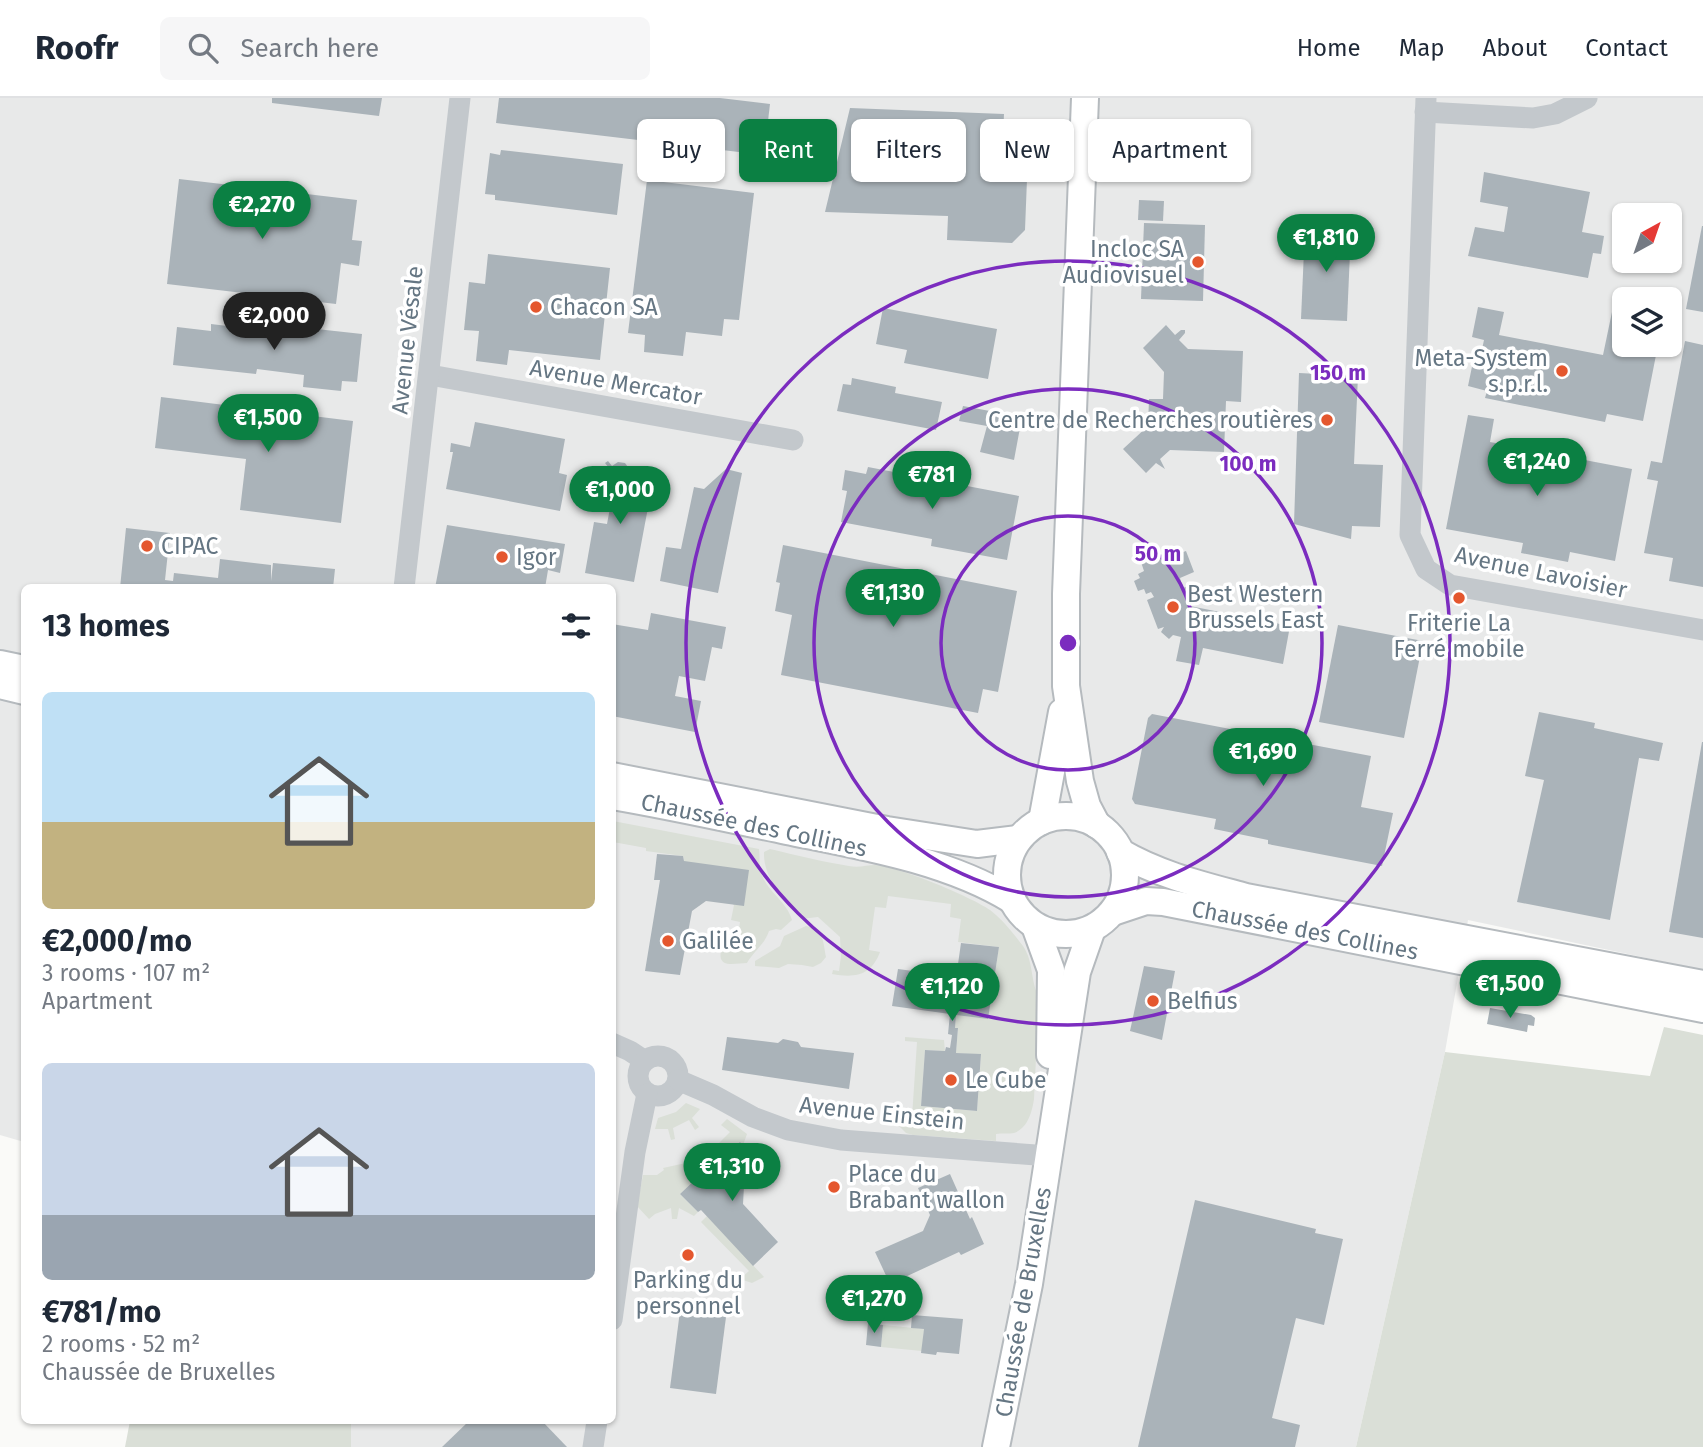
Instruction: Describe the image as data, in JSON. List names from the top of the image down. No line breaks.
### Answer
{"streets":{"main road":["Chaussée des Collines","Chaussée de Bruxelles"],"street":["Avenue Vésale","Avenue Mercator","Avenue Lavoisier","Avenue Einstein"]},"crossings":[["Avenue Vésale","Avenue Mercator"],["Chaussée des Collines","Chaussée de Bruxelles"],["Avenue Einstein","Chaussée de Bruxelles"]],"places":["Incloc SA Audiovisuel","Chacon SA","Meta-System s.p.r.l.","Centre de Recherches routières","CIPAC","Igor","Friterie La Ferré mobile","Best Western Brussels East","Galilée","Belfius","Le Cube","Place du Brabant wallon","Parking du personnel"],"north":"top right","page":{"header":"Roofr","search":"Search here","nav":["Home","Map","About","Contact"],"chip":["Buy","Rent","Filters","New","Apartment"],"price":["€2,270","€1,810","€2,000","€1,500","€1,240","€781","€1,000","€1,130","€1,690","€1,500","€1,120","€1,310","€1,270"],"heading":"13 homes","list":[{"name":"€2,000/mo","note":"3 rooms · 107 m² · Apartment"},{"name":"€781/mo","note":"2 rooms · 52 m² · Chaussée de Bruxelles"}]},"rings":["150 m","100 m","50 m"]}
